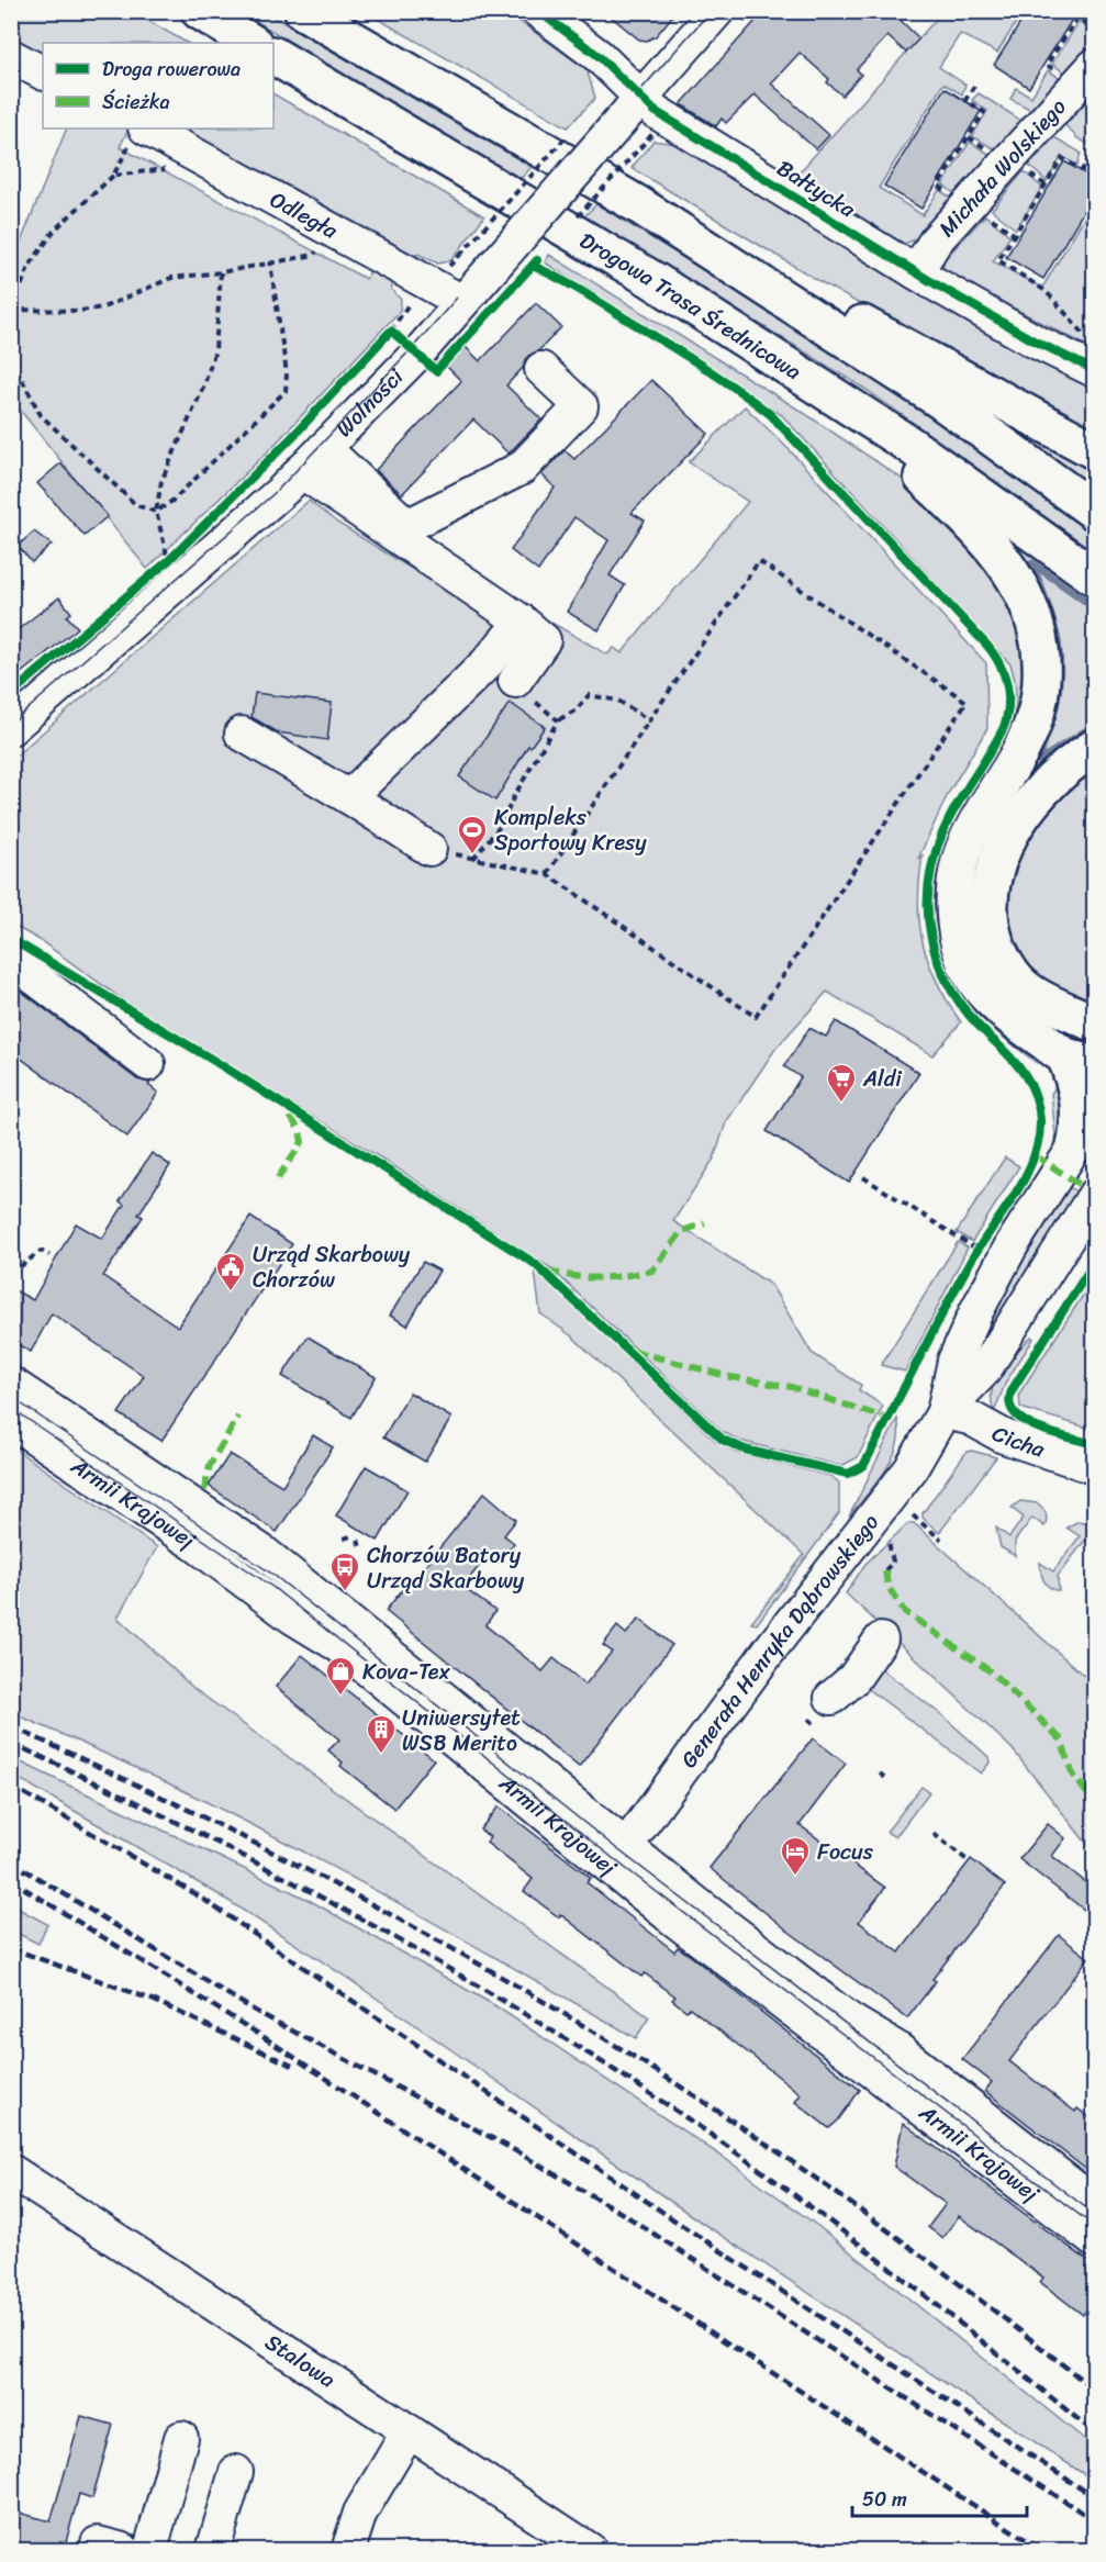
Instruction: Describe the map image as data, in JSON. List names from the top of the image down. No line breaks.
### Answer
{"streets":{"main road":["Drogowa Trasa Średnicowa"],"street":["Michała Wolskiego","Bałtycka","Odległa","Wolności","Cicha","Armii Krajowej","Generała Henryka Dąbrowskiego","Stalowa"]},"crossings":[["Michała Wolskiego","Bałtycka"],["Bałtycka","Wolności"],["Odległa","Wolności"],["Cicha","Generała Henryka Dąbrowskiego"],["Armii Krajowej","Generała Henryka Dąbrowskiego"]],"places":{"sports":["Kompleks Sportowy Kresy"],"supermarket":["Aldi"],"public building":["Urząd Skarbowy Chorzów"],"bus stop":["Chorzów Batory Urząd Skarbowy"],"shop":["Kova-Tex"],"building":["Uniwersytet WSB Merito"],"hotel":["Focus"]},"legend":["Droga rowerowa","Ścieżka"],"scale_bar":"50 m"}
